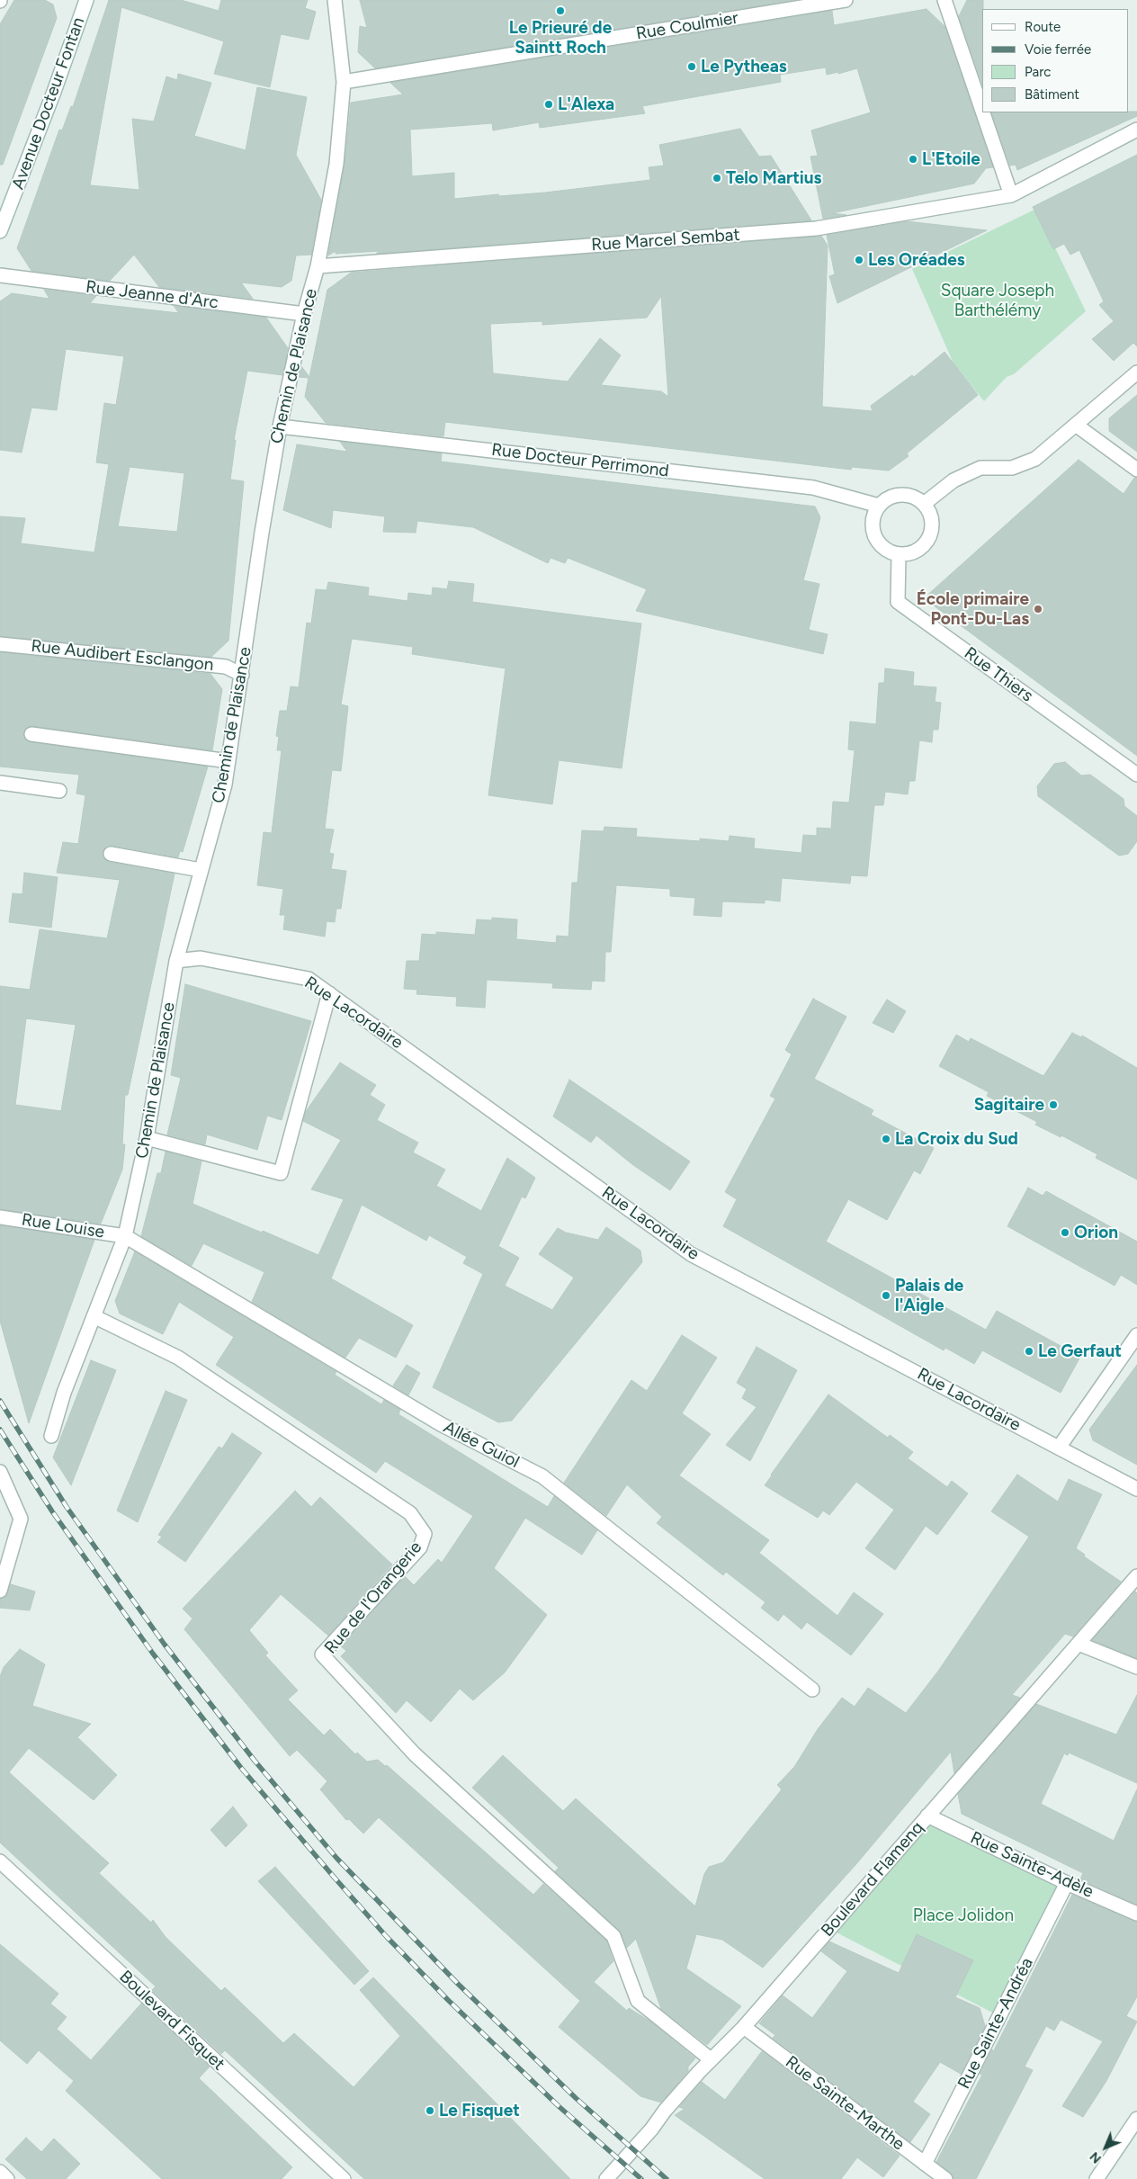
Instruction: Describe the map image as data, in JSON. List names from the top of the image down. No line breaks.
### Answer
{"streets":{"street":["Rue Coulmier","Avenue Docteur Fontan","Rue Marcel Sembat","Rue Jeanne d'Arc","Chemin de Plaisance","Rue Docteur Perrimond","Rue Audibert Esclangon","Rue Thiers","Rue Lacordaire","Rue Louise","Allée Guiol","Rue de l'Orangerie","Rue Sainte-Adèle","Boulevard Flamenq","Boulevard Fisquet","Rue Sainte-Andréa","Rue Sainte-Marthe"]},"crossings":[["Rue Coulmier","Chemin de Plaisance"],["Rue Marcel Sembat","Chemin de Plaisance"],["Rue Jeanne d'Arc","Chemin de Plaisance"],["Chemin de Plaisance","Rue Docteur Perrimond"],["Chemin de Plaisance","Rue Audibert Esclangon"],["Chemin de Plaisance","Rue Lacordaire"],["Chemin de Plaisance","Rue Louise"],["Chemin de Plaisance","Allée Guiol"],["Chemin de Plaisance","Rue de l'Orangerie"],["Rue Docteur Perrimond","Rue Thiers"],["Rue Louise","Allée Guiol"],["Rue de l'Orangerie","Boulevard Flamenq"],["Rue Sainte-Adèle","Boulevard Flamenq"],["Rue Sainte-Adèle","Rue Sainte-Andréa"],["Boulevard Flamenq","Rue Sainte-Marthe"],["Rue Sainte-Andréa","Rue Sainte-Marthe"]],"parks":["Square Joseph Barthélémy","Place Jolidon"],"places":["Le Prieuré de Saintt Roch","Le Pytheas","L'Alexa","L'Etoile","Telo Martius","Les Oréades","École primaire Pont-Du-Las","Sagitaire","La Croix du Sud","Orion","Palais de l'Aigle","Le Gerfaut","Le Fisquet"],"legend":["Route","Voie ferrée","Parc","Bâtiment"],"north":"bottom left"}
